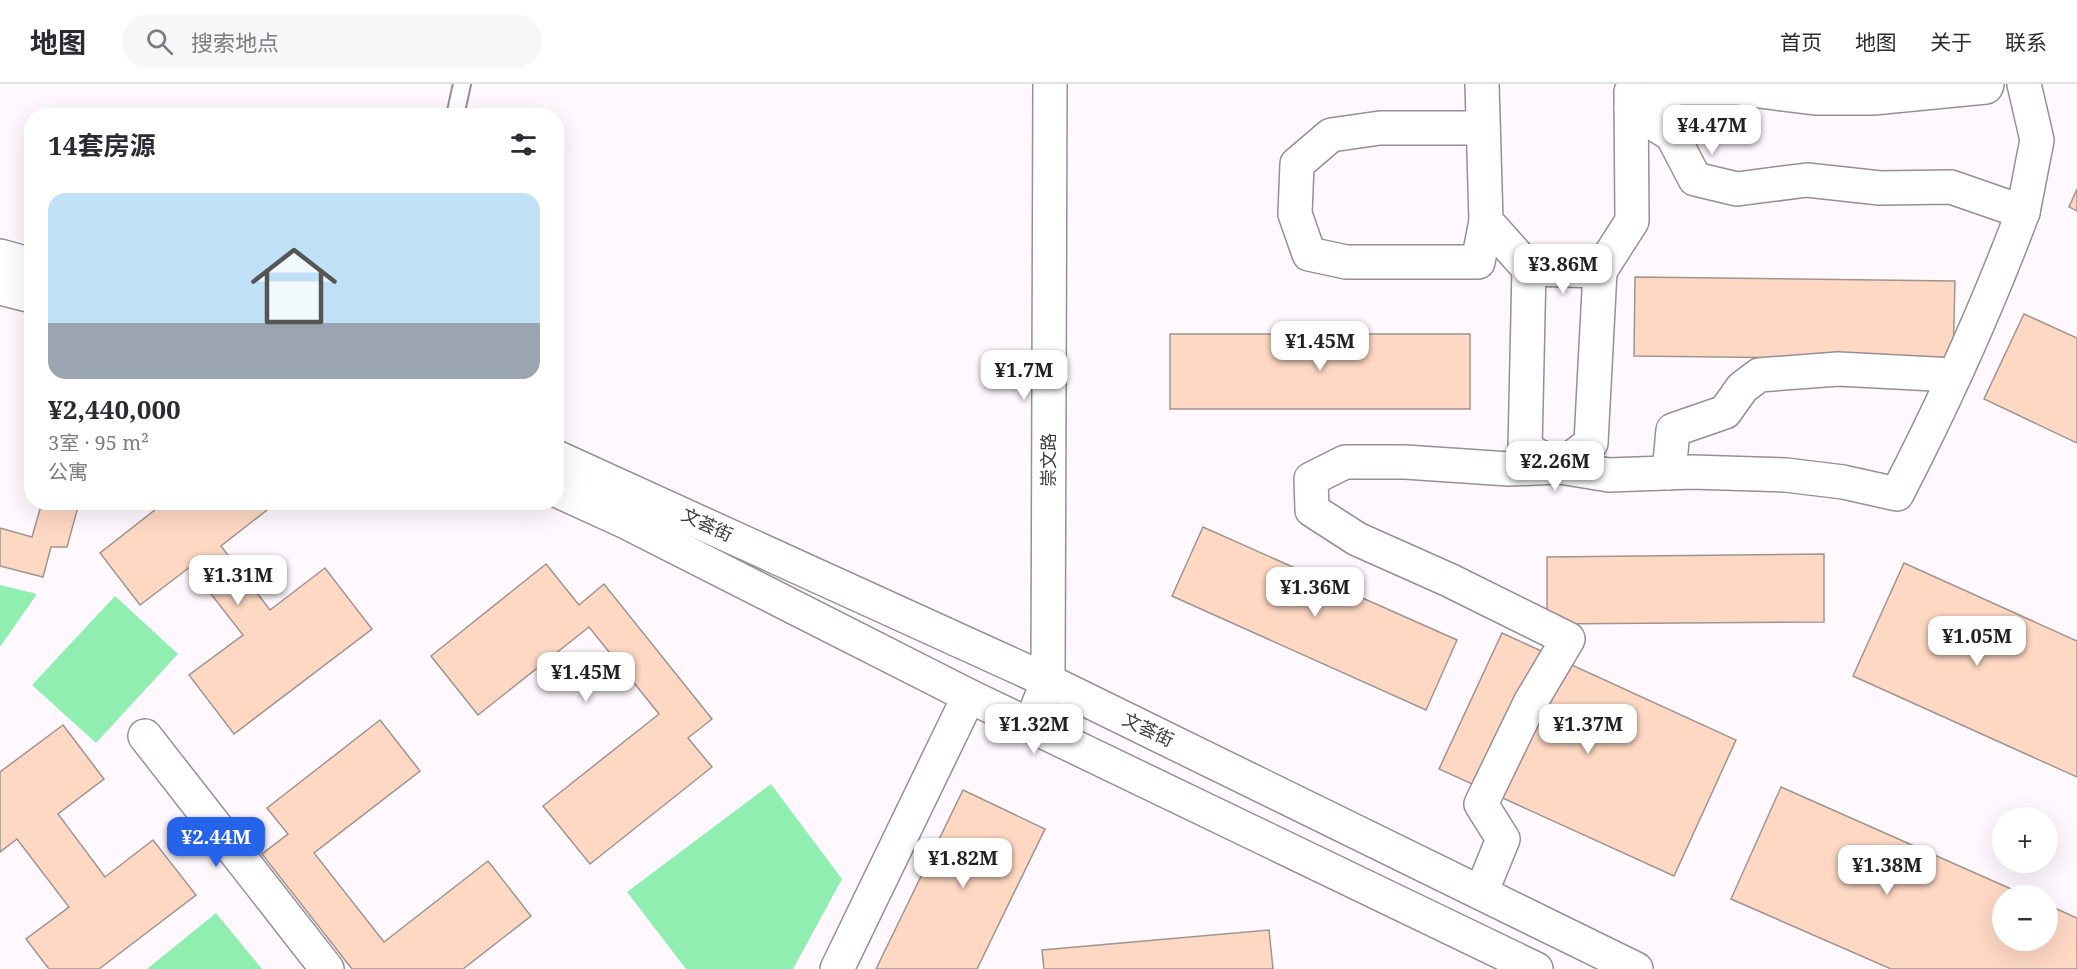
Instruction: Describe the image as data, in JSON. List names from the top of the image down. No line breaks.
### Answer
{"streets":{"street":["崇文路","文荟街"]},"crossings":[["崇文路","文荟街"]],"page":{"header":"地图","search":"搜索地点","nav":["首页","地图","关于","联系"],"price":["¥4.47M","¥3.86M","¥1.45M","¥1.7M","¥2.26M","¥1.31M","¥1.36M","¥1.05M","¥1.45M","¥1.32M","¥1.37M","¥2.44M","¥1.82M","¥1.38M"],"heading":"14套房源","list":[{"name":"¥2,440,000","note":"3室 · 95 m² · 公寓"}],"map_buttons":["+","−"]}}
